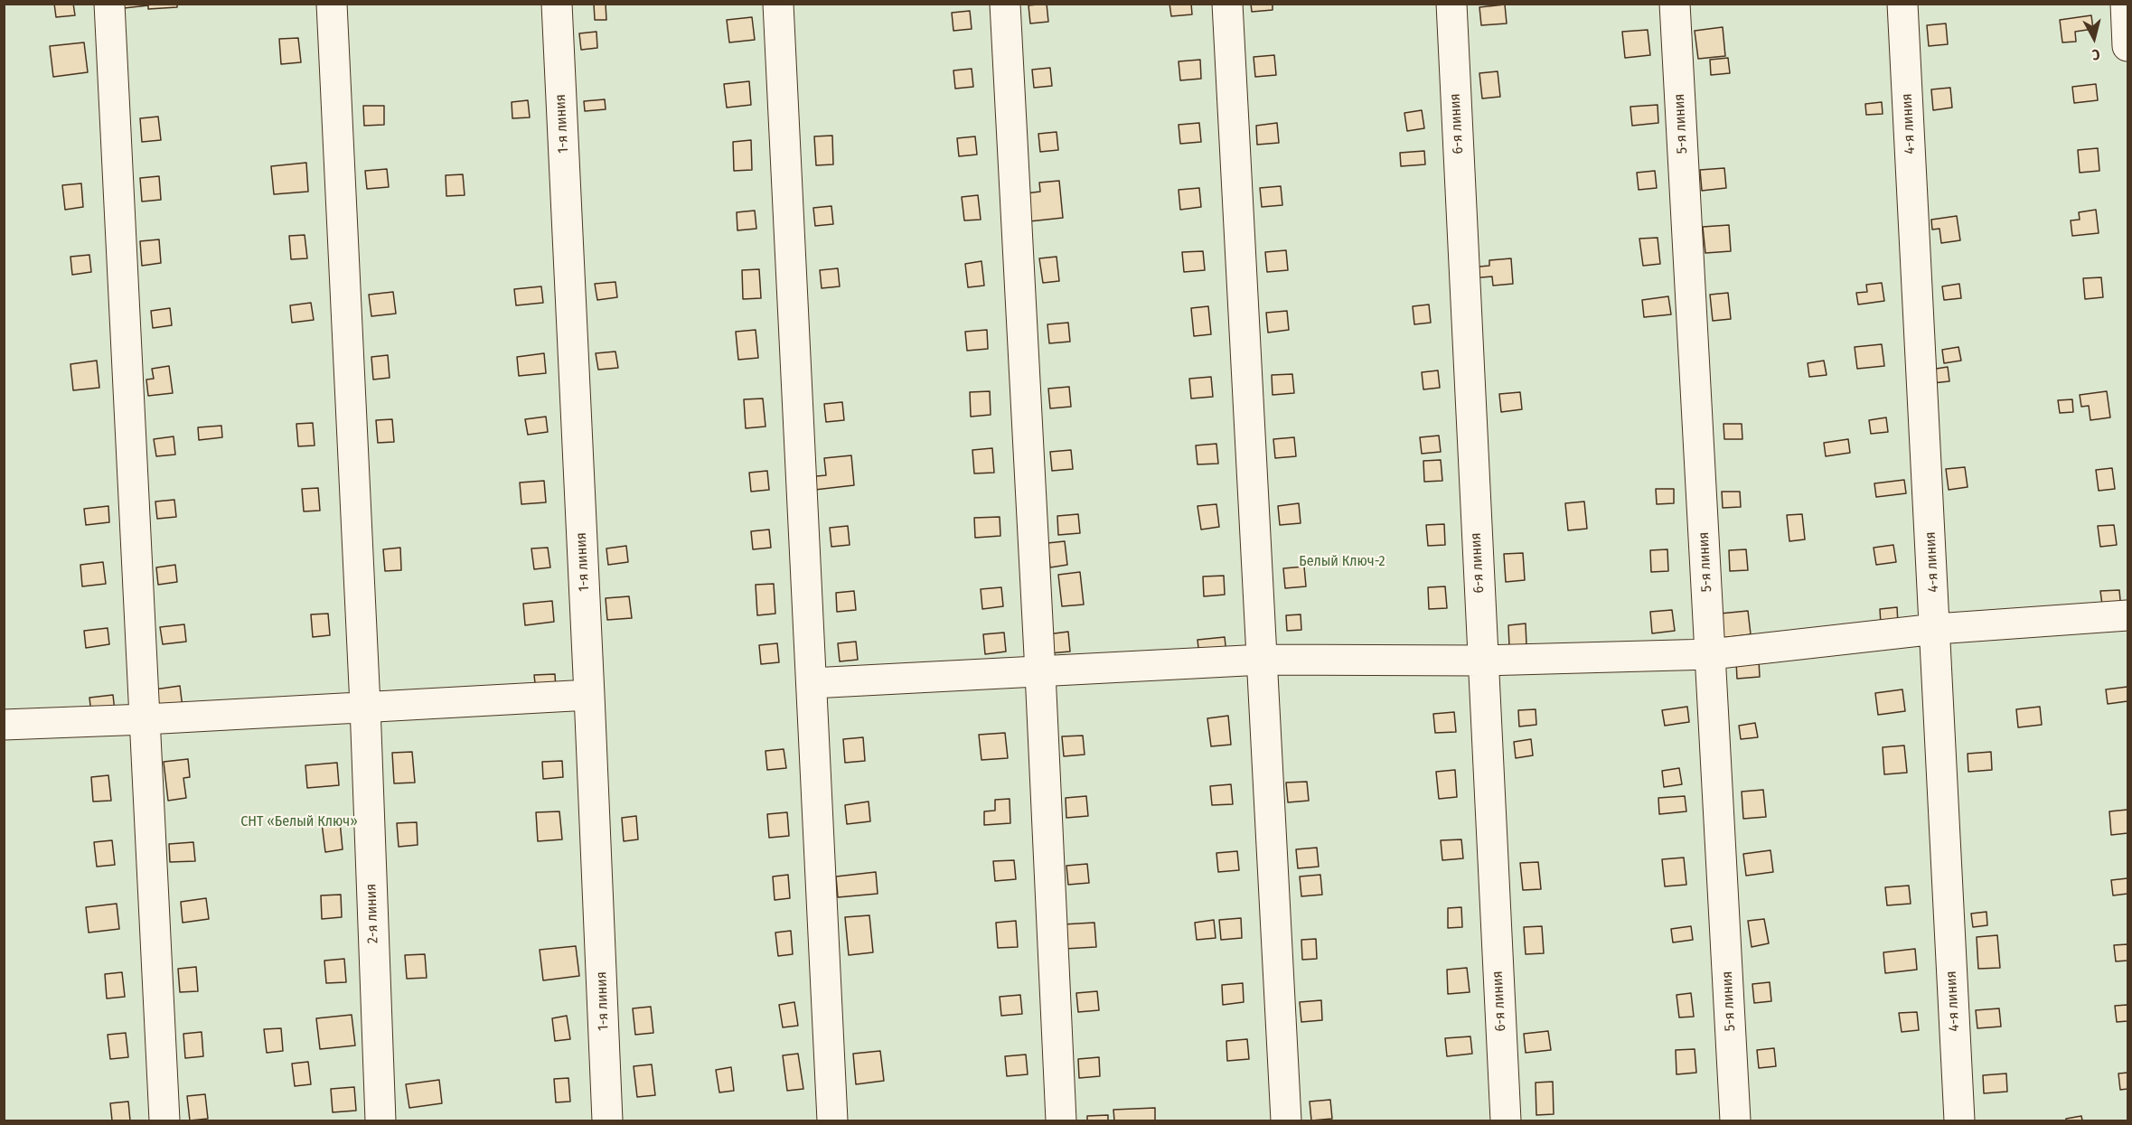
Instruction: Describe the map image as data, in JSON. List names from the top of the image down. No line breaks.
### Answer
{"streets":{"street":["1-я линия","6-я линия","5-я линия","4-я линия","2-я линия"]},"parks":["Белый Ключ-2","СНТ «Белый Ключ»"],"north":"bottom"}
